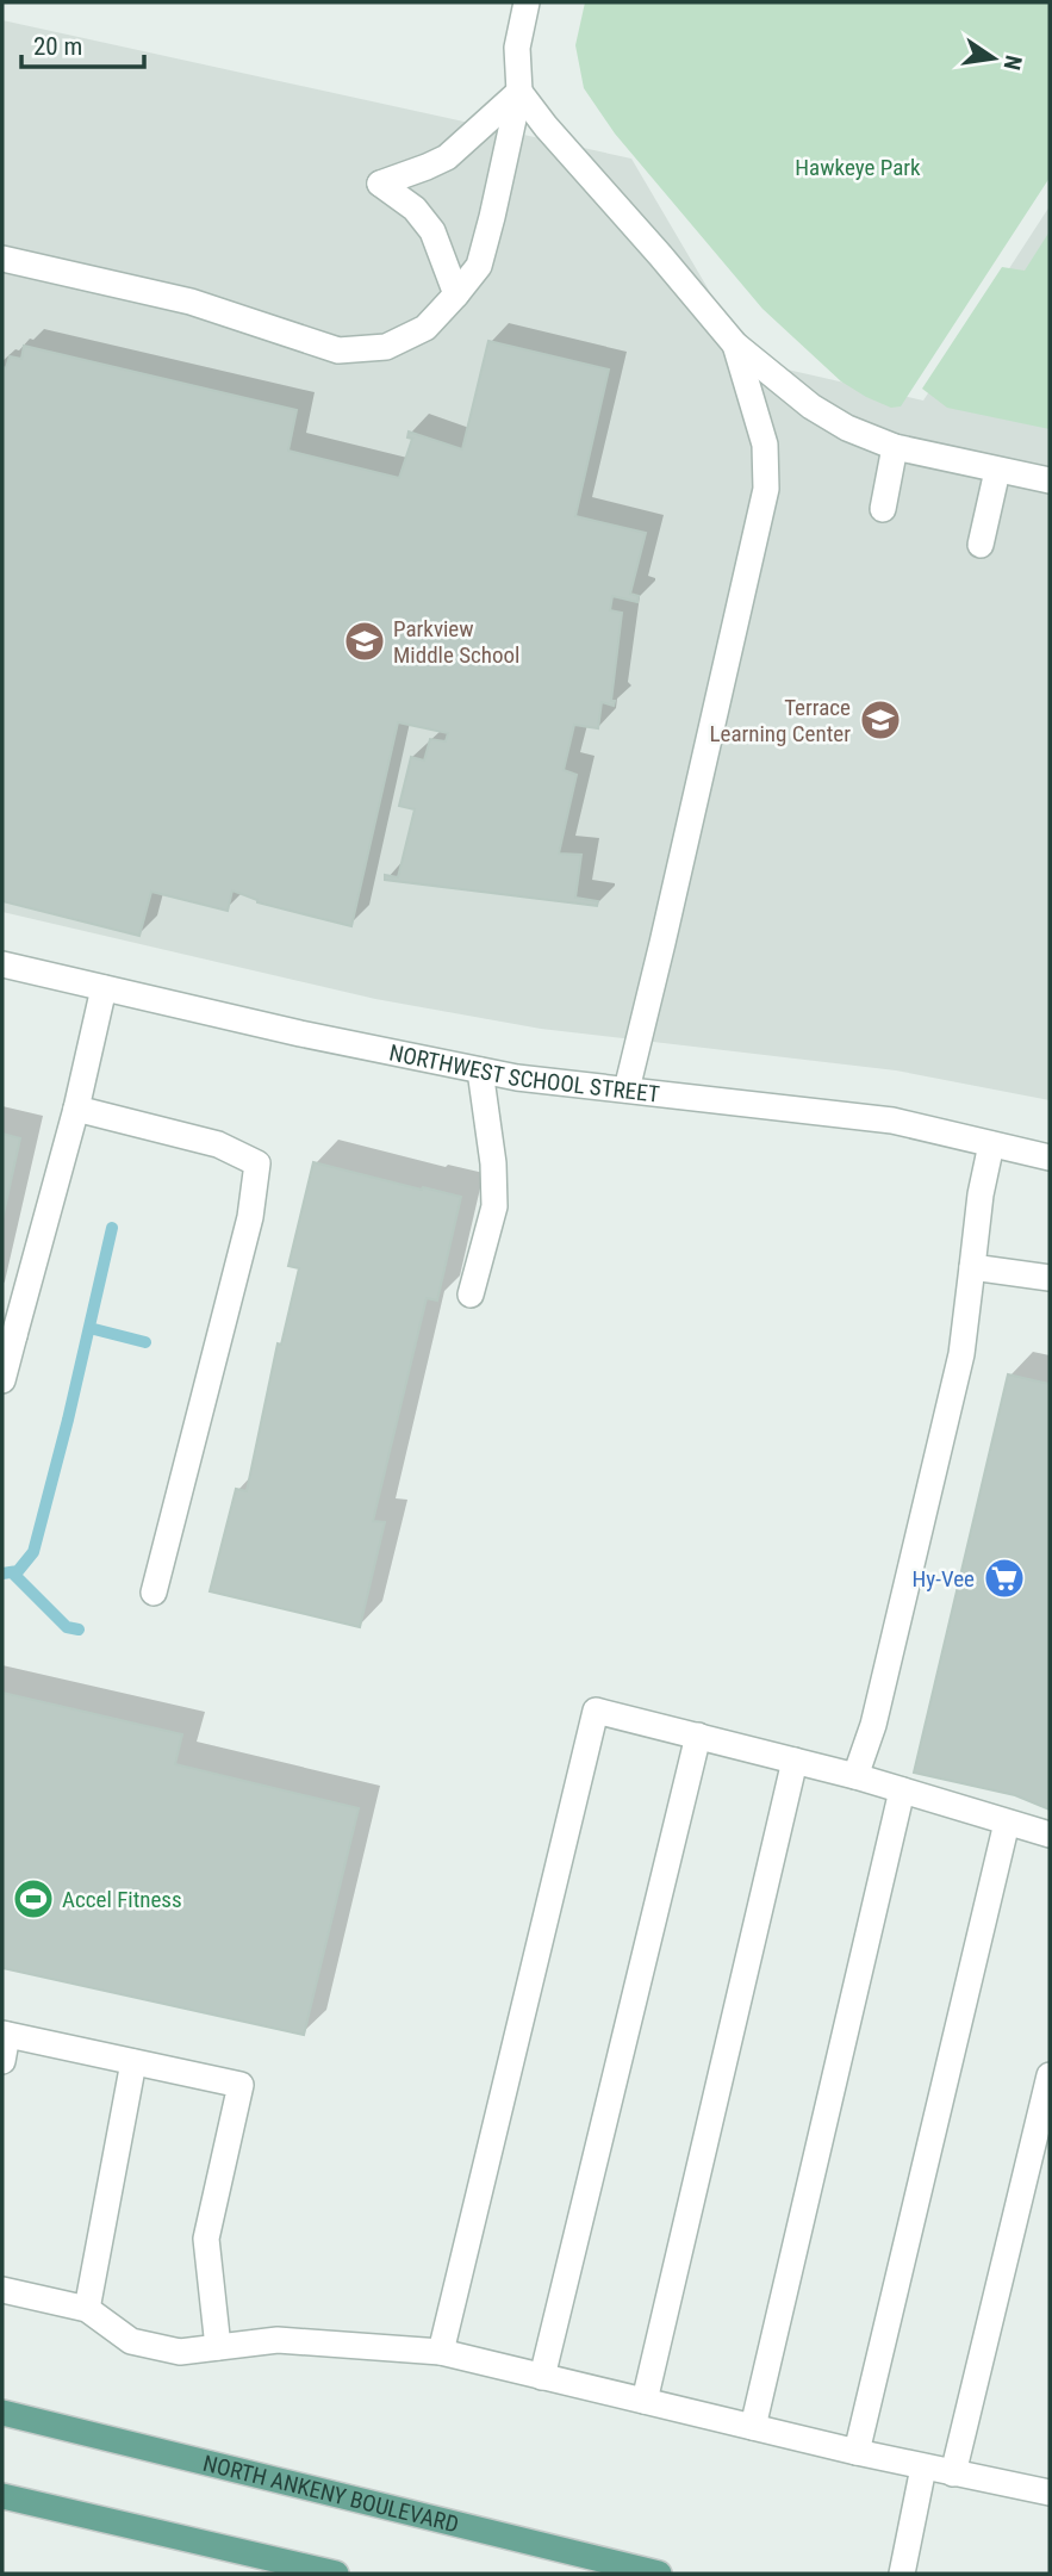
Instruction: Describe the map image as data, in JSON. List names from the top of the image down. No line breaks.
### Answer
{"streets":{"main road":["NORTH ANKENY BOULEVARD"],"street":["NORTHWEST SCHOOL STREET"]},"parks":["Hawkeye Park"],"places":{"school or university":["Parkview Middle School","Terrace Learning Center"],"supermarket":["Hy-Vee"],"sports":["Accel Fitness"]},"scale_bar":"20 m","north":"right"}
